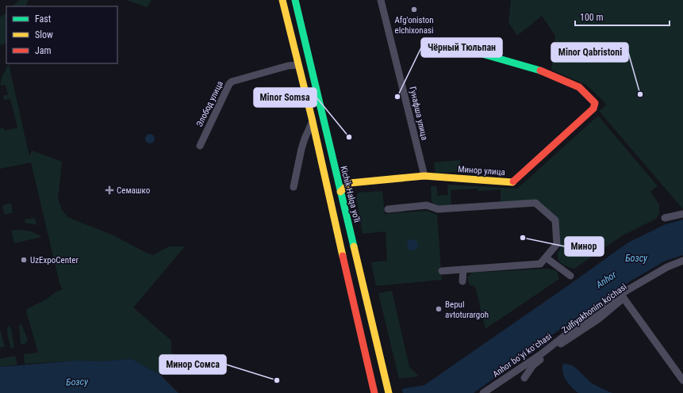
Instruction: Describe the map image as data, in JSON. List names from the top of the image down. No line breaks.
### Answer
{"streets":{"main road":["Минор улица","Kichik Halqa yo'li"],"street":["Элобод улица","Гунафша улица","Zulfiyakhonim ko'chasi","Anhor boʻyi koʻchasi"]},"crossings":[["Гунафша улица","Минор улица"],["Минор улица","Kichik Halqa yo'li"]],"water":["Бозсу","Anhor"],"places":{"other":["Afg'oniston elchixonasi","Minor Qabristoni","Чёрный Тюльпан","Minor Somsa","Минор","UzExpoCenter","Bepul avtoturargoh","Минор Сомса"],"health":["Семашко"]},"legend":["Fast","Slow","Jam"],"scale_bar":"100 m"}
